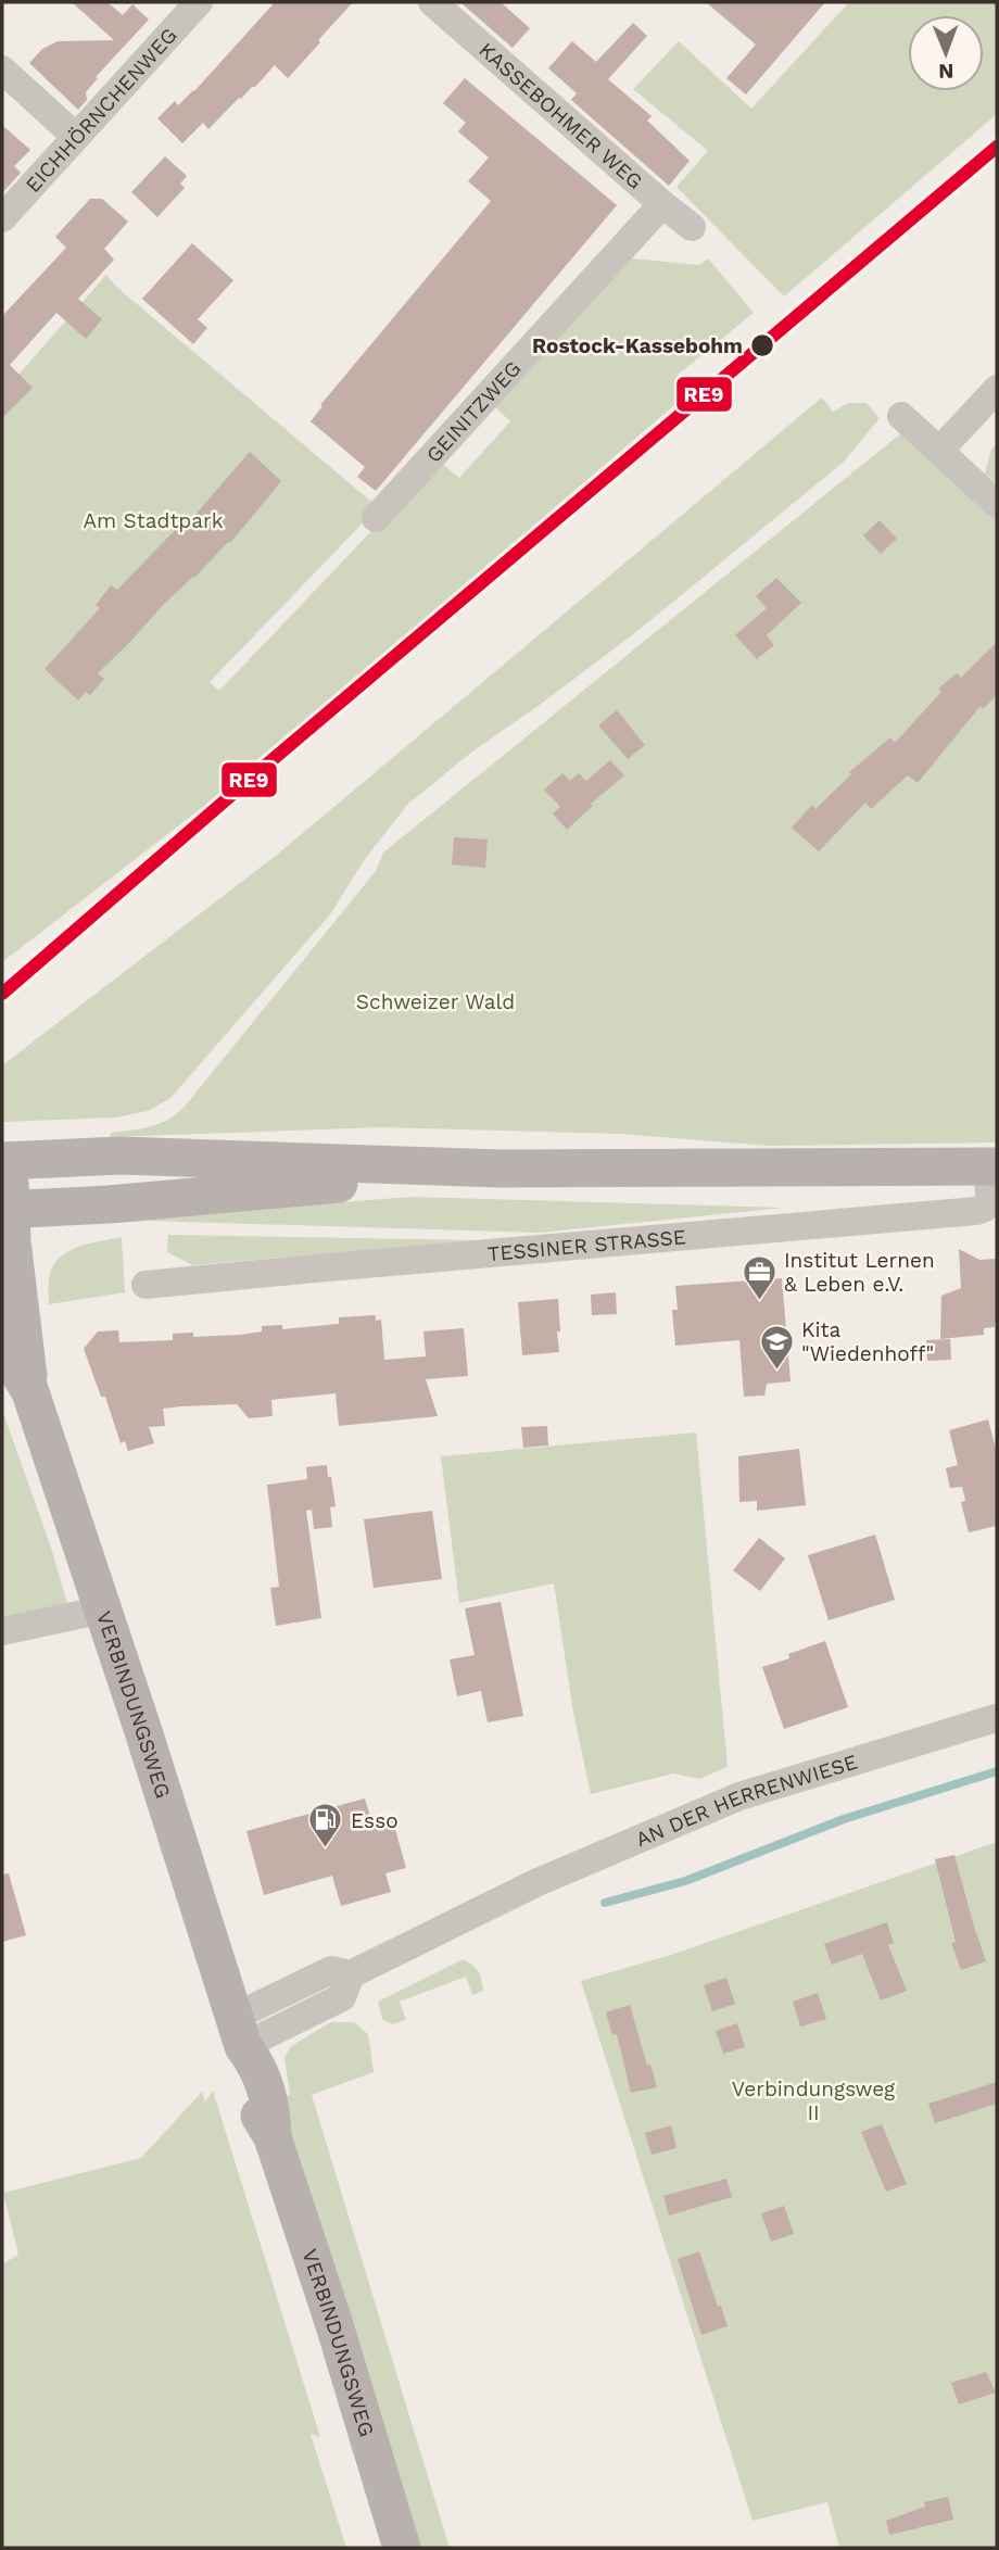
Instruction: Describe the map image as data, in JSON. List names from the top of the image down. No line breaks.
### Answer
{"streets":{"main road":["TESSINER STRASSE","VERBINDUNGSWEG"],"street":["EICHHÖRNCHENWEG","KASSEBOHMER WEG","GEINITZWEG","AN DER HERRENWIESE"]},"crossings":[["KASSEBOHMER WEG","GEINITZWEG"],["TESSINER STRASSE","VERBINDUNGSWEG"],["VERBINDUNGSWEG","AN DER HERRENWIESE"]],"parks":["Am Stadtpark","Schweizer Wald","Verbindungsweg II"],"places":{"other":["Rostock-Kassebohm"],"office":["Institut Lernen & Leben e.V."],"school or university":["Kita \"Wiedenhoff\""],"fuel station":["Esso"]},"lines":["transit line RE9"],"north":"bottom"}
